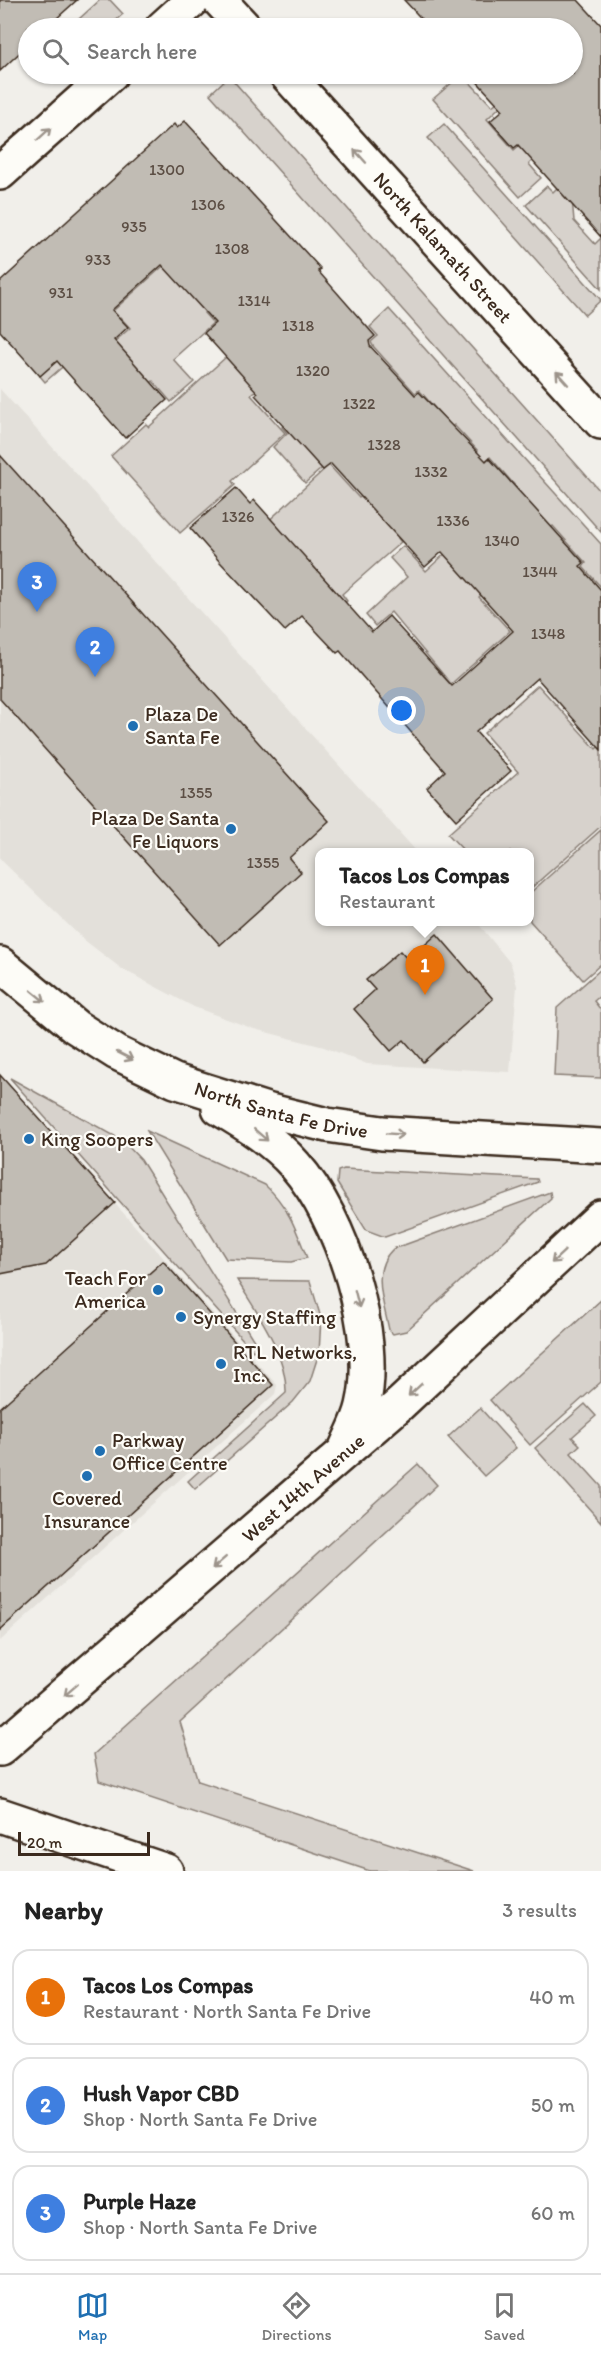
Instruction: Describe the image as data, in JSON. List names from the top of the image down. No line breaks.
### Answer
{"streets":{"main road":["North Kalamath Street","North Santa Fe Drive","West 14th Avenue"]},"one_way":["North Kalamath Street","North Santa Fe Drive","West 14th Avenue"],"places":["Plaza De Santa Fe","Plaza De Santa Fe Liquors","King Soopers","Teach For America","Synergy Staffing","RTL Networks, Inc.","Parkway Office Centre","Covered Insurance"],"house_numbers":["1300","1306","935","1308","933","931","1314","1318","1320","1322","1328","1332","1326","1336","1340","1344","1348","1355","1355"],"scale_bar":"20 m","page":{"search":"Search here","pins":["3","2","1"],"popup":["Tacos Los Compas","Restaurant"],"scale":"20 m","heading":["Nearby","3 results"],"list":[{"mark":"1","name":"Tacos Los Compas","note":"Restaurant · North Santa Fe Drive","value":"40 m"},{"mark":"2","name":"Hush Vapor CBD","note":"Shop · North Santa Fe Drive","value":"50 m"},{"mark":"3","name":"Purple Haze","note":"Shop · North Santa Fe Drive","value":"60 m"}],"nav":["Map","Directions","Saved"]}}
